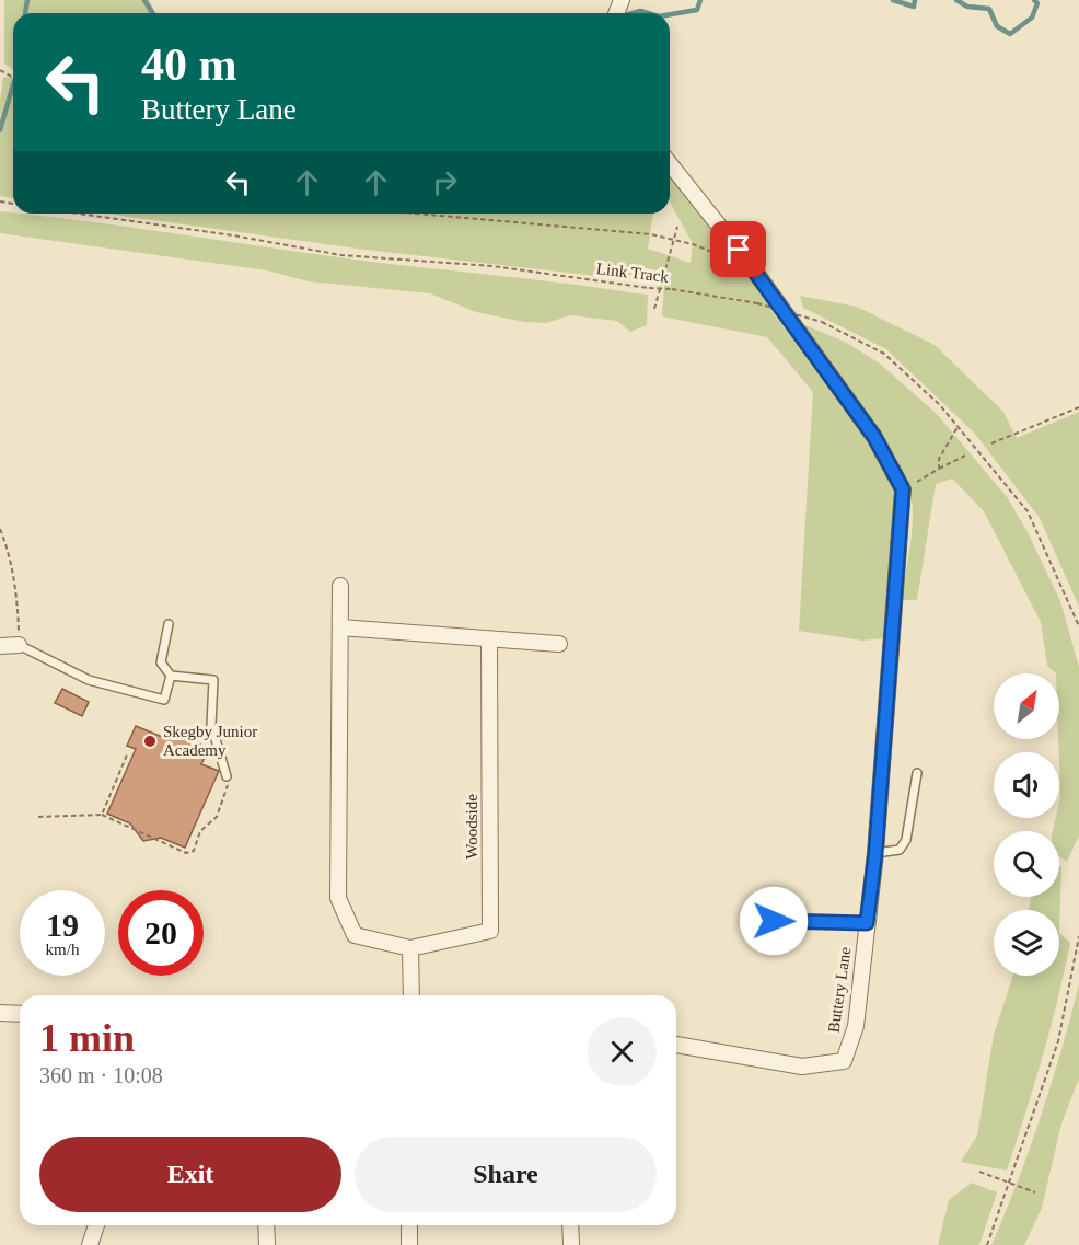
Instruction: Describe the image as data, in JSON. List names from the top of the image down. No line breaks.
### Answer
{"streets":{"street":["Woodside","Buttery Lane"],"path":["Link Track"]},"places":["Skegby Junior Academy"],"north":"top right","page":{"turn":["40 m","Buttery Lane"],"speed":"19 km/h","limit":"20","heading":["1 min","360 m · 10:08"],"buttons":["Exit","Share"]}}
